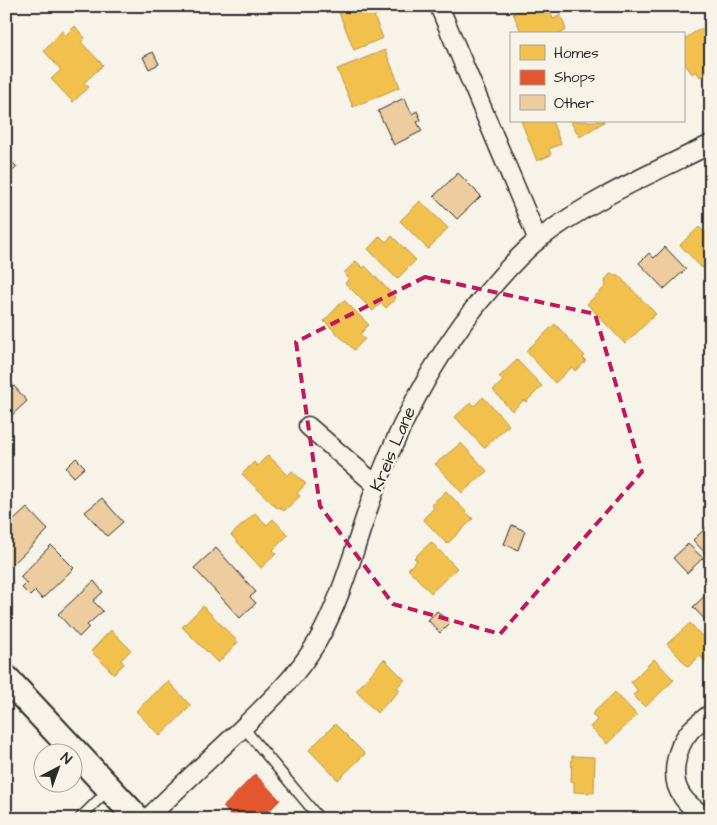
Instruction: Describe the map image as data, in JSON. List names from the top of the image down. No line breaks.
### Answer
{"streets":{"street":["Kreis Lane"]},"legend":["Homes","Shops","Other"],"north":"top right"}
